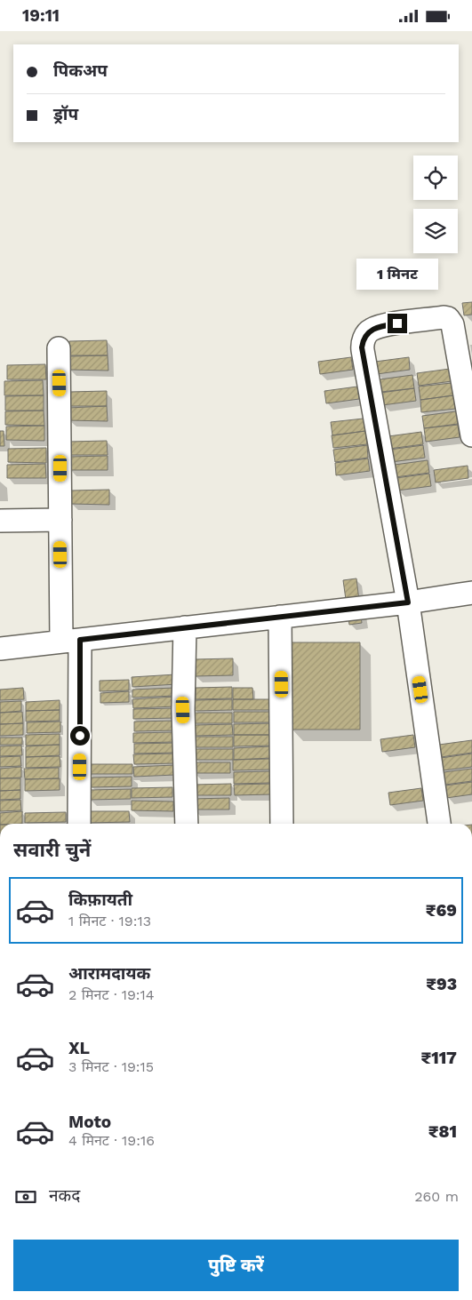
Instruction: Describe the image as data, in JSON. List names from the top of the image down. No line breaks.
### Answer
{"page":{"status":"19:11","banner":["पिकअप","ड्रॉप"],"bubble":"1 मिनट","heading":"सवारी चुनें","list":[{"name":"किफ़ायती","note":"1 मिनट · 19:13","value":"₹69"},{"name":"आरामदायक","note":"2 मिनट · 19:14","value":"₹93"},{"name":"XL","note":"3 मिनट · 19:15","value":"₹117"},{"name":"Moto","note":"4 मिनट · 19:16","value":"₹81"}],"pay":["नकद","260 m"],"buttons":"पुष्टि करें"}}
